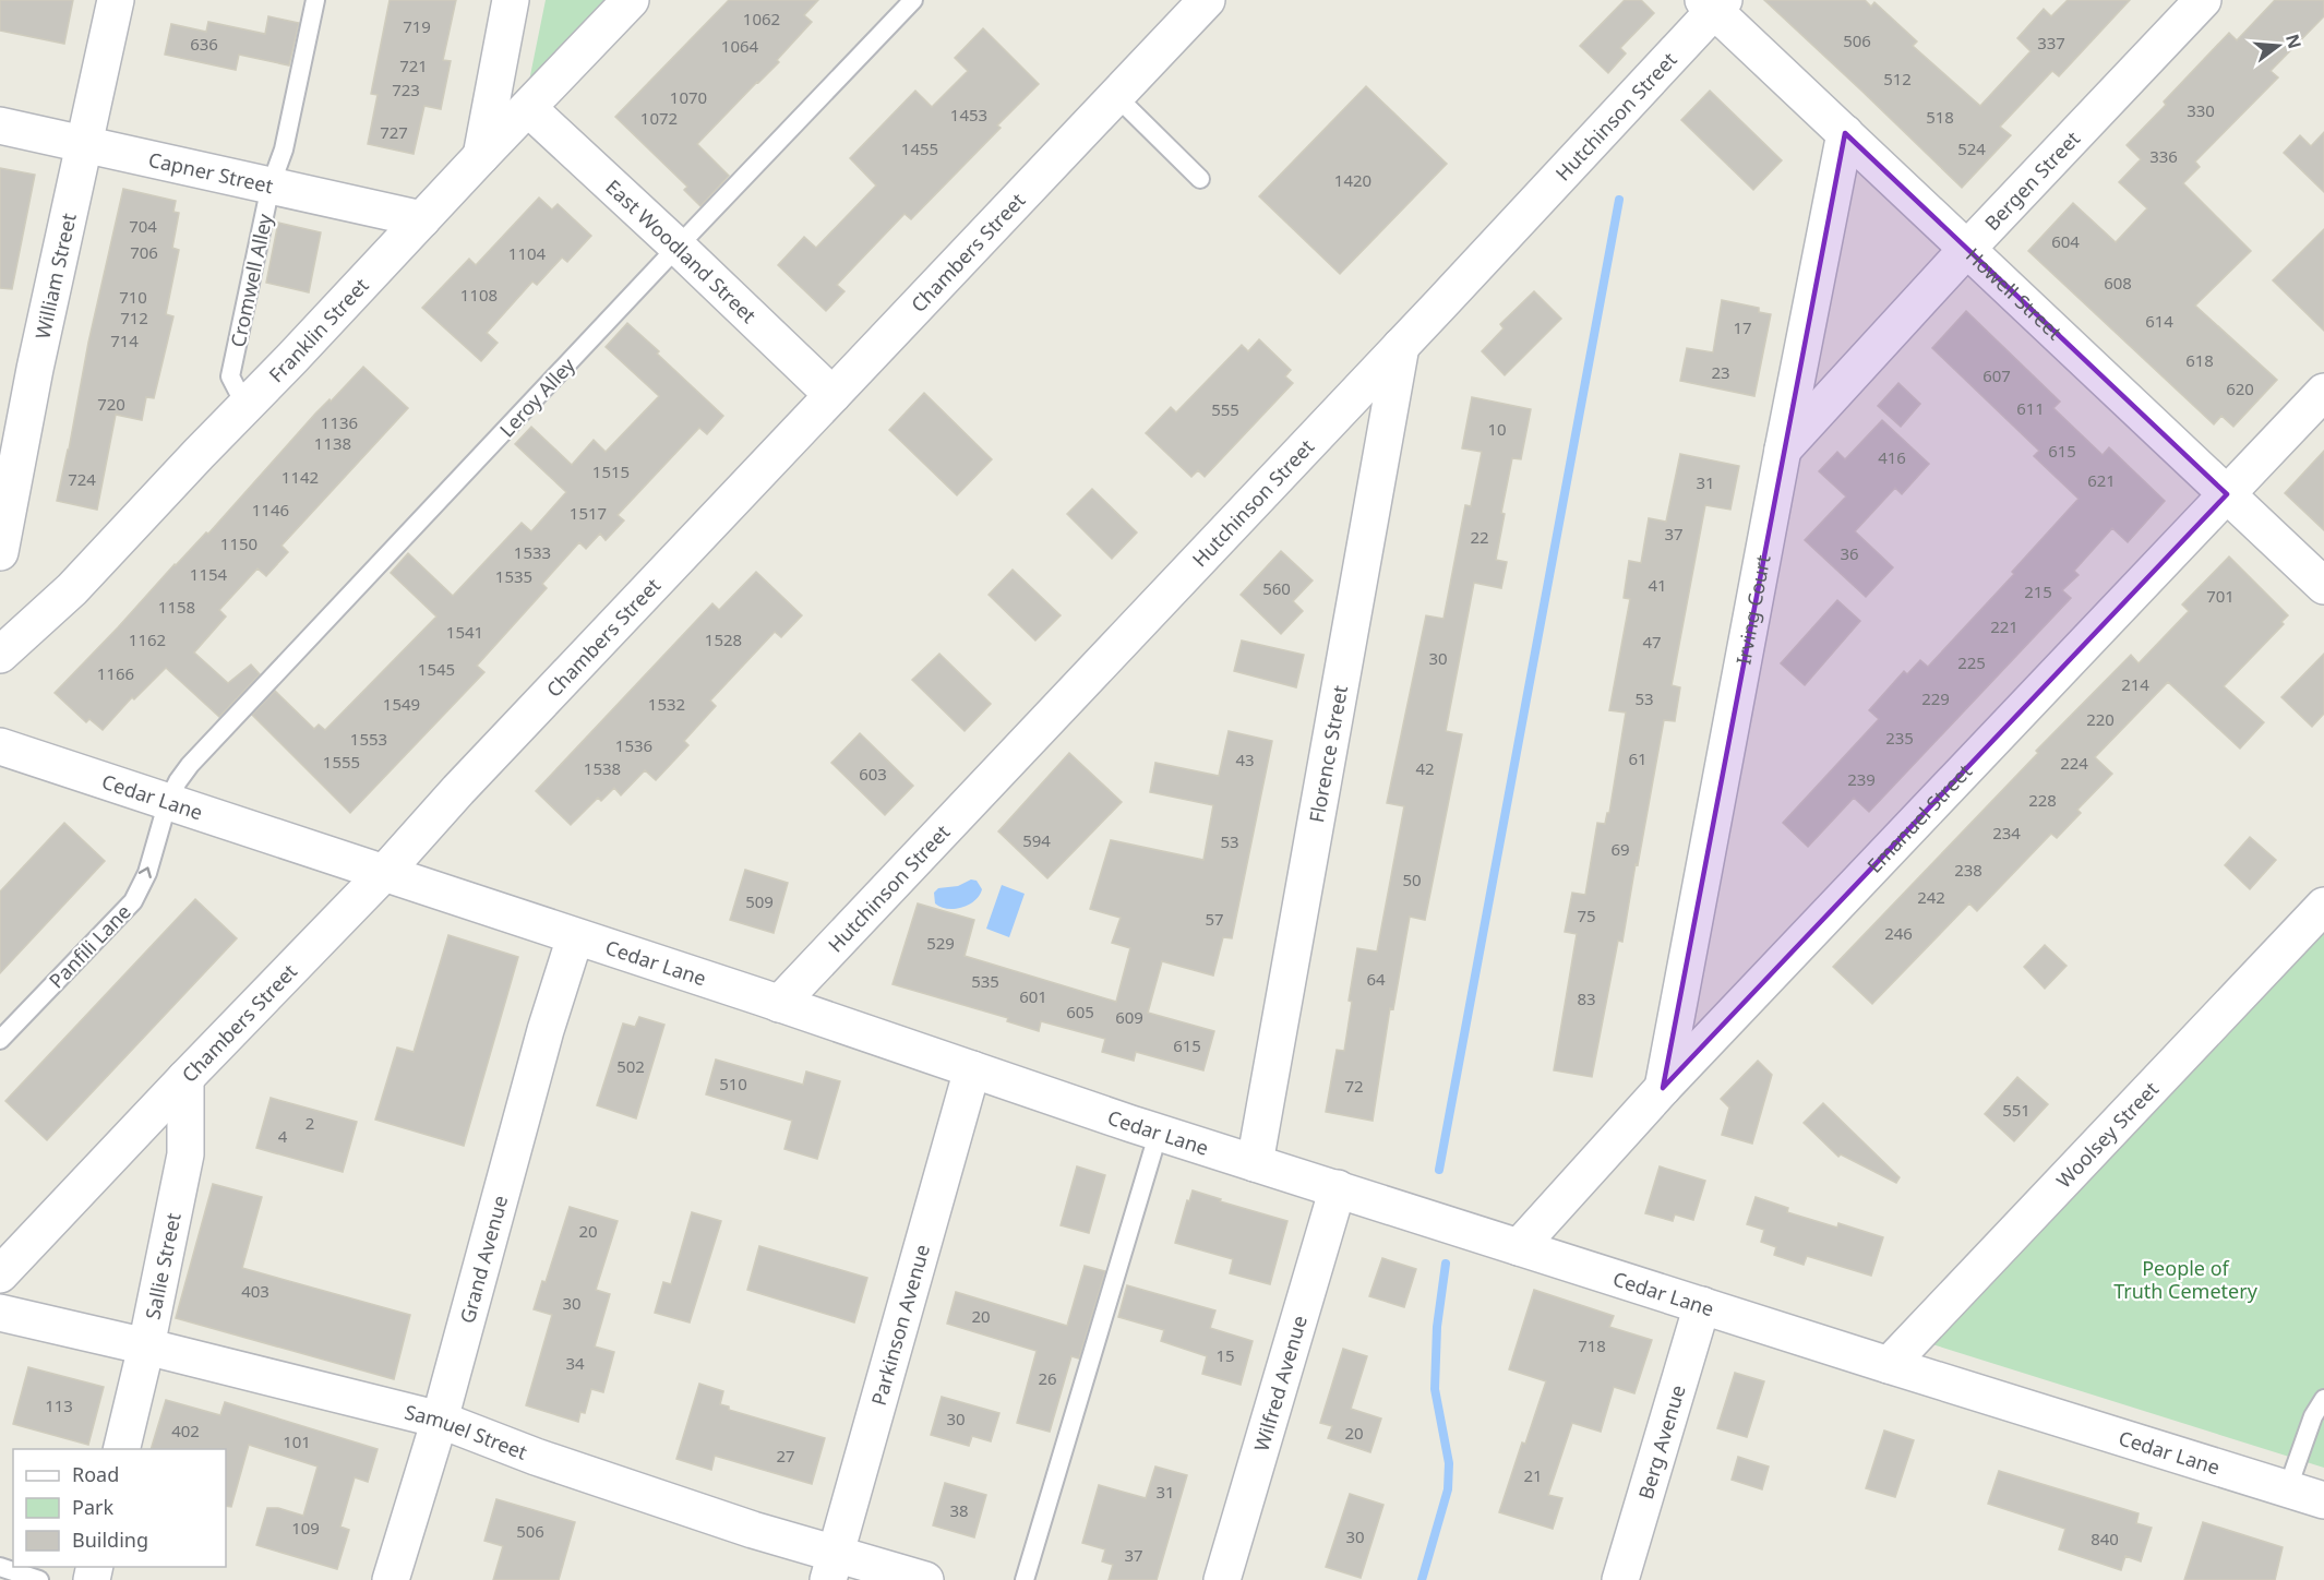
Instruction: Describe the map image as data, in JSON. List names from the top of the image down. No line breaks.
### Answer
{"streets":{"street":["Hutchinson Street","Capner Street","Bergen Street","East Woodland Street","Chambers Street","William Street","Howell Street","Franklin Street","Irving Court","Florence Street","Cedar Lane","Emanuel Street","Woolsey Street","Grand Avenue","Sallie Street","Parkinson Avenue","Wilfred Avenue","Samuel Street","Berg Avenue"],"lane":["Cromwell Alley","Leroy Alley","Panfili Lane"]},"crossings":[["Hutchinson Street","Howell Street"],["Hutchinson Street","Florence Street"],["Hutchinson Street","Cedar Lane"],["Capner Street","William Street"],["Capner Street","Cromwell Alley"],["Capner Street","Franklin Street"],["Bergen Street","Howell Street"],["Bergen Street","Irving Court"],["East Woodland Street","Chambers Street"],["East Woodland Street","Franklin Street"],["East Woodland Street","Leroy Alley"],["Chambers Street","Cedar Lane"],["Chambers Street","Sallie Street"],["Cromwell Alley","Franklin Street"],["Howell Street","Irving Court"],["Howell Street","Emanuel Street"],["Leroy Alley","Cedar Lane"],["Leroy Alley","Panfili Lane"],["Irving Court","Emanuel Street"],["Florence Street","Cedar Lane"],["Cedar Lane","Emanuel Street"],["Cedar Lane","Panfili Lane"],["Cedar Lane","Woolsey Street"],["Cedar Lane","Grand Avenue"],["Cedar Lane","Parkinson Avenue"],["Cedar Lane","Wilfred Avenue"],["Cedar Lane","Berg Avenue"],["Grand Avenue","Samuel Street"],["Sallie Street","Samuel Street"],["Parkinson Avenue","Samuel Street"]],"one_way":["Panfili Lane"],"parks":["People of Truth Cemetery"],"house_numbers":["1062","719","506","337","636","1064","721","512","723","1070","330","1453","518","1072","727","1455","524","336","1420","704","604","706","1104","608","1108","710","712","614","17","714","618","23","607","620","720","611","555","1136","10","1138","615","416","1515","1142","724","621","31","1146","1517","37","22","1150","1533","36","1154","1535","41","560","215","701","1158","221","1541","1162","1528","47","30","225","1545","1166","214","53","229","1549","1532","220","235","1553","1536","61","43","1555","224","1538","42","603","239","228","234","594","53","69","238","50","242","509","75","57","246","529","64","535","601","83","605","609","615","502","510","72","551","2","4","20","403","30","20","718","15","34","26","113","30","402","20","101","27","21","31","38","109","506","30","840","37"],"legend":["Road","Park","Building"],"north":"right"}
